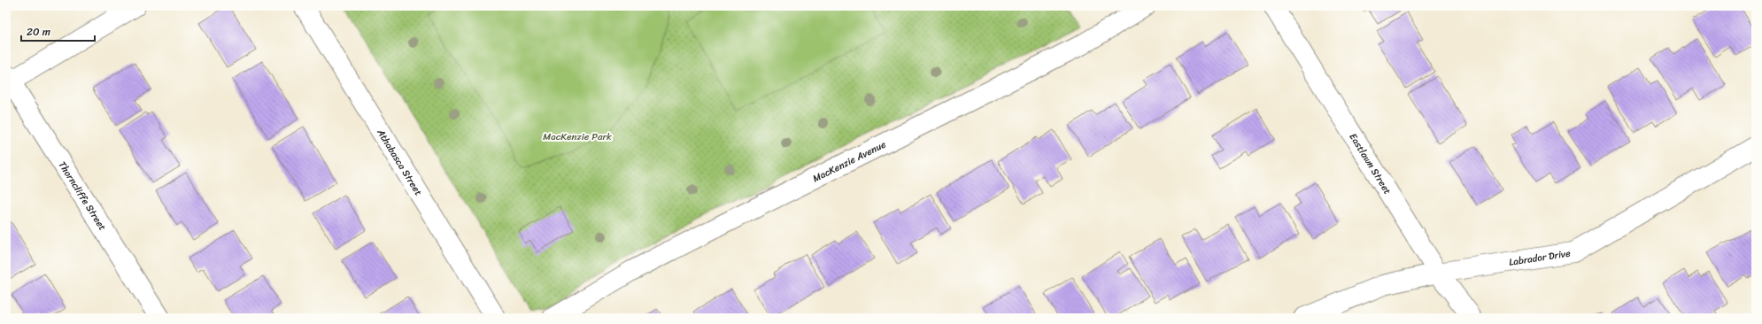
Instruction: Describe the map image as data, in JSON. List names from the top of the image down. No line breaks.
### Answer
{"streets":{"street":["MacKenzie Avenue","Athabasca Street","Eastlawn Street","Thorncliffe Street","Labrador Drive"]},"crossings":[["Eastlawn Street","Labrador Drive"]],"parks":["MacKenzie Park"],"scale_bar":"20 m"}
